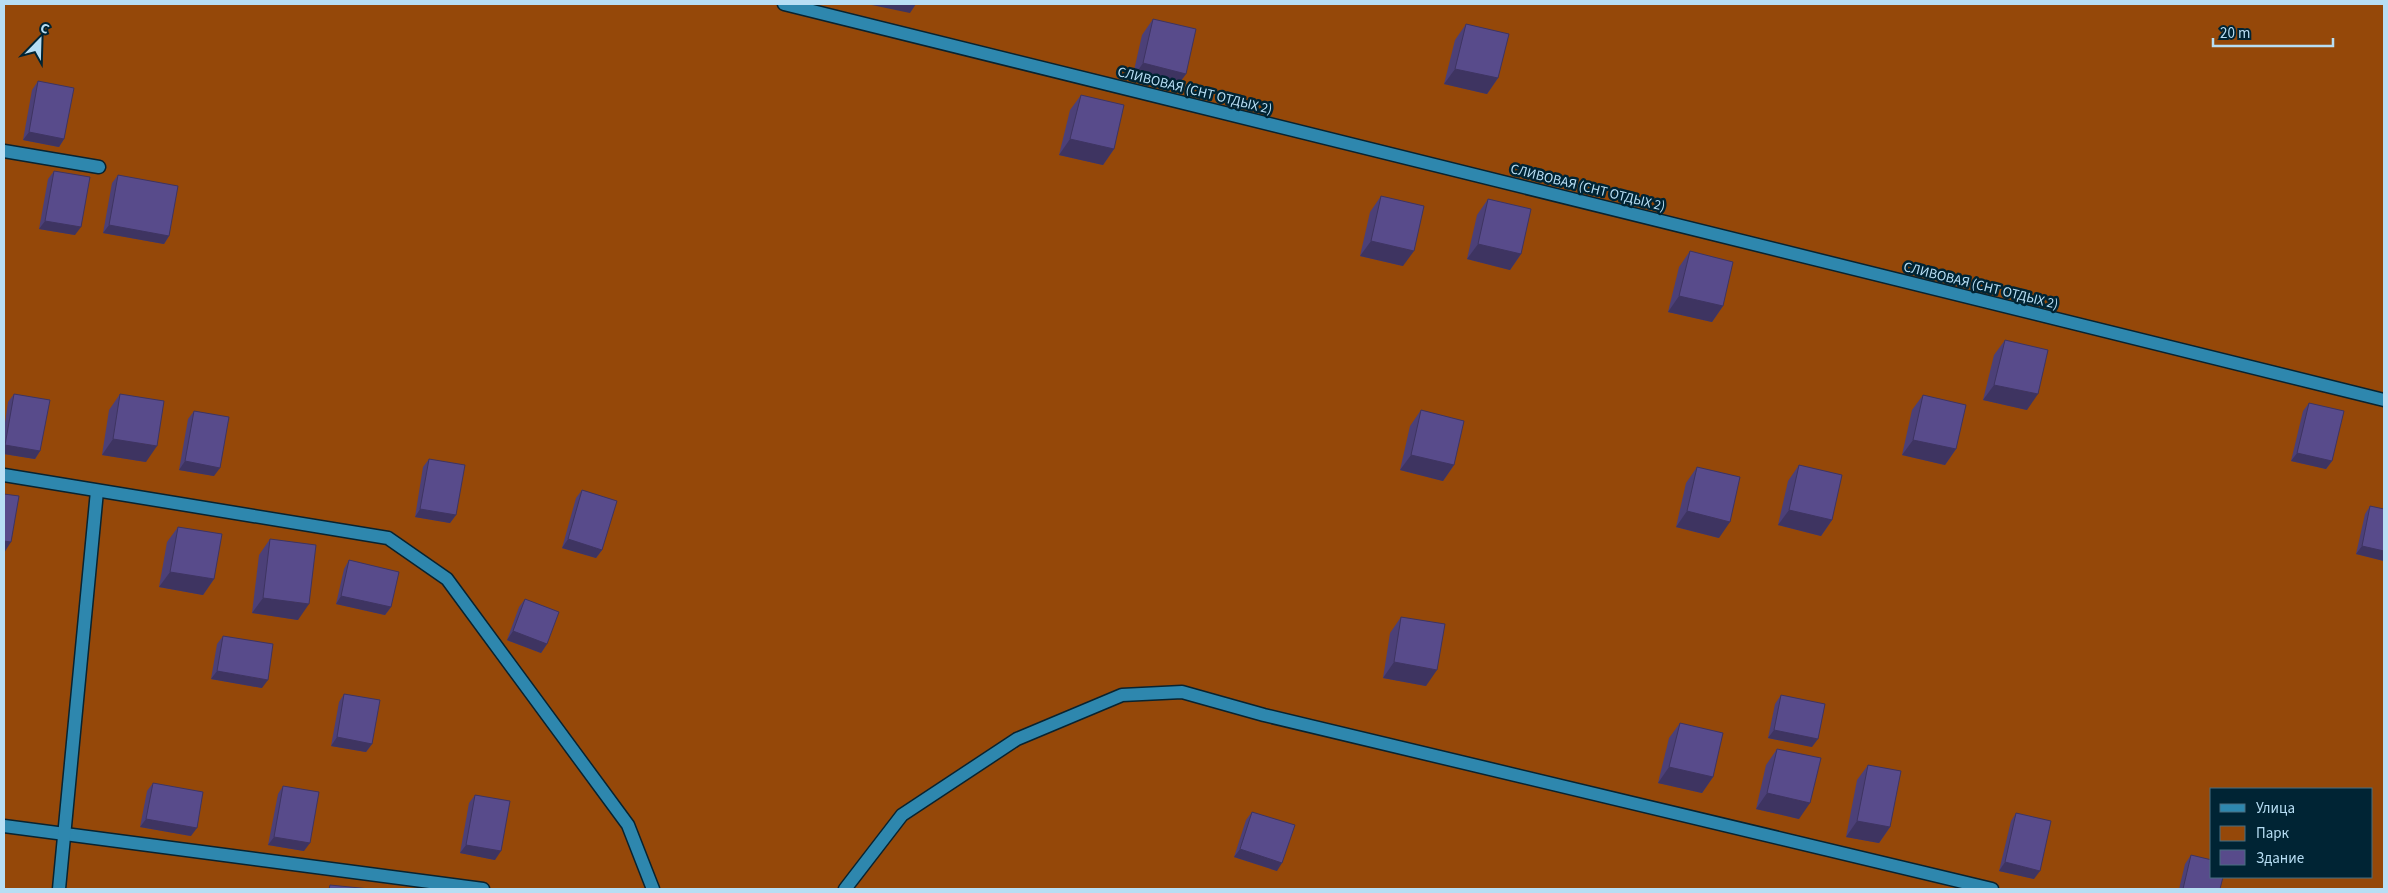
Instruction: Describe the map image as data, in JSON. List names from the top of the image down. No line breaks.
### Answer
{"streets":{"lane":["СЛИВОВАЯ (СНТ ОТДЫХ 2)"]},"legend":["Улица","Парк","Здание"],"scale_bar":"20 m","north":"top right"}
